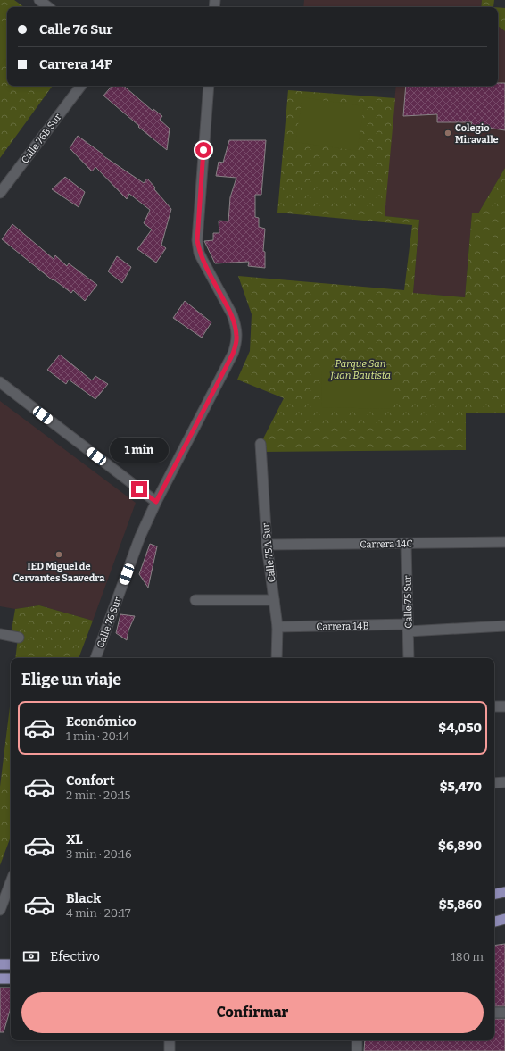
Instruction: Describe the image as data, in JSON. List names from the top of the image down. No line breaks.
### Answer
{"streets":{"street":["Calle 76B Sur","Carrera 14C","Calle 75A Sur","Calle 75 Sur","Calle 76 Sur","Carrera 14B"]},"crossings":[["Carrera 14C","Calle 75A Sur"],["Carrera 14C","Calle 75 Sur"],["Calle 75A Sur","Carrera 14B"],["Calle 75 Sur","Carrera 14B"]],"parks":["Parque San Juan Bautista"],"places":["Colegio Miravalle","IED Miguel de Cervantes Saavedra"],"page":{"banner":["Calle 76 Sur","Carrera 14F"],"bubble":"1 min","heading":"Elige un viaje","list":[{"name":"Económico","note":"1 min · 20:14","value":"$4,050"},{"name":"Confort","note":"2 min · 20:15","value":"$5,470"},{"name":"XL","note":"3 min · 20:16","value":"$6,890"},{"name":"Black","note":"4 min · 20:17","value":"$5,860"}],"pay":["Efectivo","180 m"],"buttons":"Confirmar"}}
